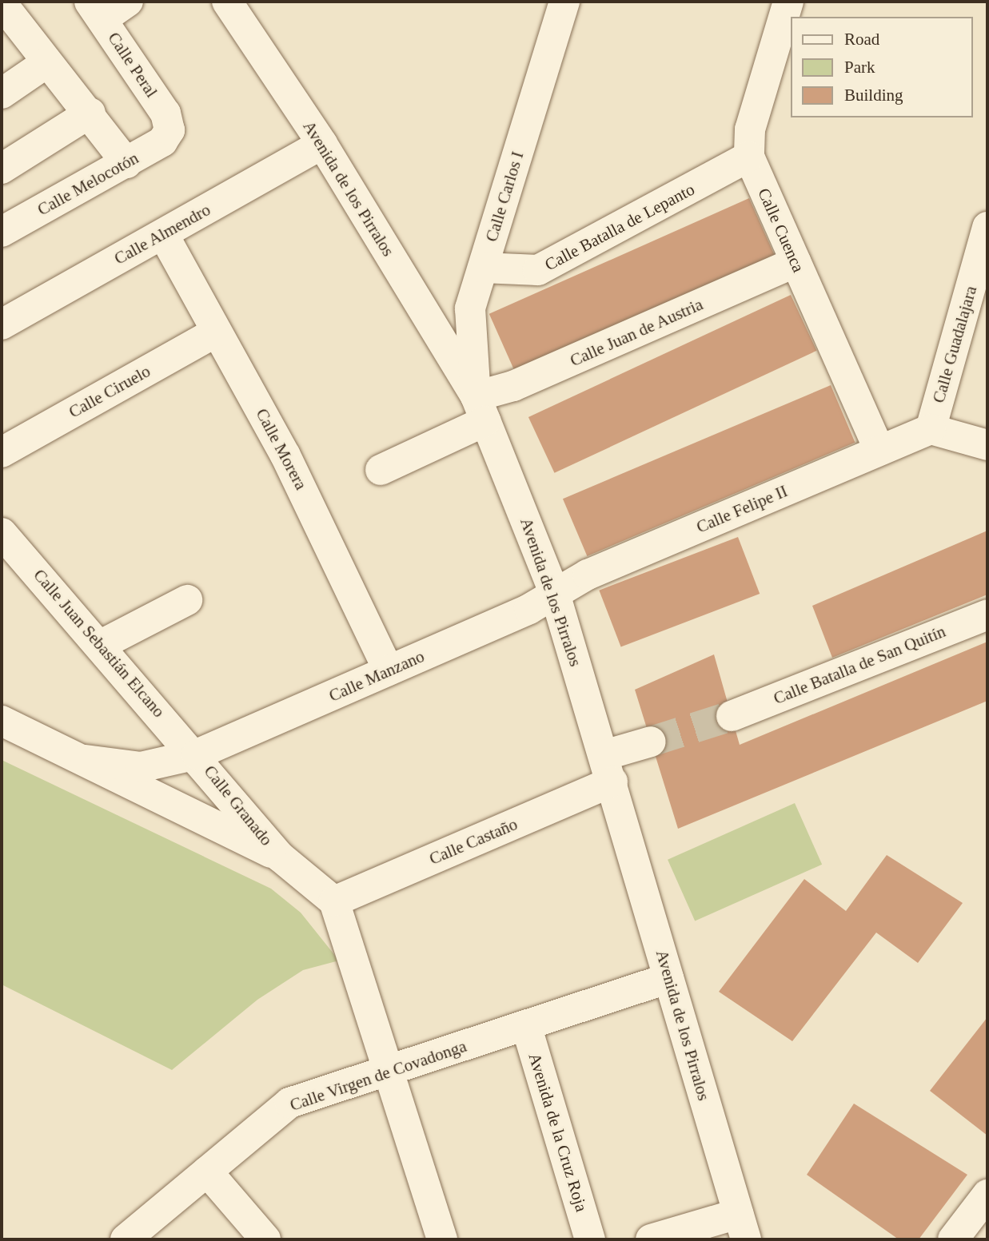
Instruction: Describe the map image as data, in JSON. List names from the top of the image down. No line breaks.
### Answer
{"streets":{"street":["Calle Peral","Calle Melocotón","Avenida de los Pirralos","Calle Carlos I","Calle Batalla de Lepanto","Calle Cuenca","Calle Almendro","Calle Juan de Austria","Calle Guadalajara","Calle Ciruelo","Calle Morera","Calle Felipe II","Calle Juan Sebastián Elcano","Calle Batalla de San Quitín","Calle Manzano","Calle Granado","Calle Castaño","Calle Virgen de Covadonga","Avenida de la Cruz Roja"]},"crossings":[["Calle Peral","Calle Melocotón"],["Avenida de los Pirralos","Calle Carlos I"],["Avenida de los Pirralos","Calle Almendro"],["Avenida de los Pirralos","Calle Juan de Austria"],["Avenida de los Pirralos","Calle Felipe II"],["Avenida de los Pirralos","Calle Manzano"],["Avenida de los Pirralos","Calle Castaño"],["Avenida de los Pirralos","Calle Virgen de Covadonga"],["Calle Carlos I","Calle Batalla de Lepanto"],["Calle Carlos I","Calle Juan de Austria"],["Calle Batalla de Lepanto","Calle Cuenca"],["Calle Cuenca","Calle Juan de Austria"],["Calle Cuenca","Calle Felipe II"],["Calle Almendro","Calle Morera"],["Calle Guadalajara","Calle Felipe II"],["Calle Ciruelo","Calle Morera"],["Calle Morera","Calle Manzano"],["Calle Felipe II","Calle Manzano"],["Calle Juan Sebastián Elcano","Calle Manzano"],["Calle Juan Sebastián Elcano","Calle Granado"],["Calle Manzano","Calle Granado"],["Calle Granado","Calle Castaño"],["Calle Virgen de Covadonga","Avenida de la Cruz Roja"]],"legend":["Road","Park","Building"]}
